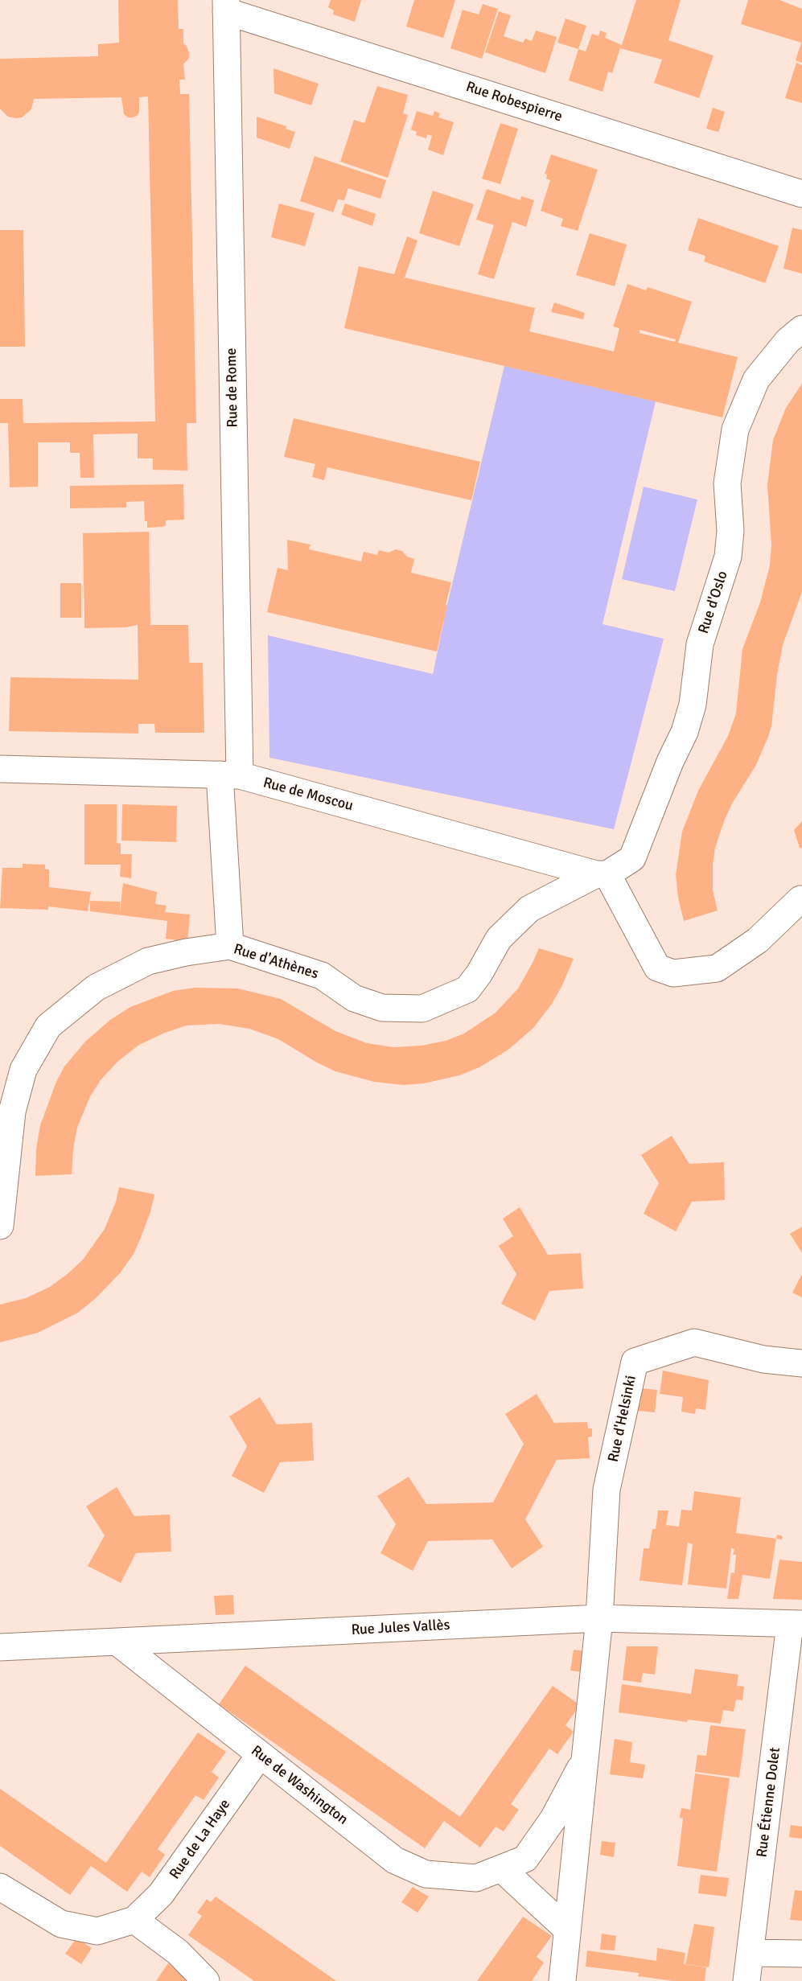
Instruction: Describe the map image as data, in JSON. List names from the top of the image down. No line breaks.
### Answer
{"streets":{"street":["Rue Robespierre","Rue de Rome","Rue d'Oslo","Rue de Moscou","Rue d'Athènes","Rue d'Helsinki","Rue Jules Vallès","Rue de Washington","Rue Étienne Dolet","Rue de La Haye"]},"crossings":[["Rue Robespierre","Rue de Rome"],["Rue de Rome","Rue de Moscou"],["Rue de Rome","Rue d'Athènes"],["Rue d'Oslo","Rue de Moscou"],["Rue d'Oslo","Rue d'Athènes"],["Rue de Moscou","Rue d'Athènes"],["Rue d'Helsinki","Rue Jules Vallès"],["Rue d'Helsinki","Rue de Washington"],["Rue Jules Vallès","Rue de Washington"],["Rue Jules Vallès","Rue Étienne Dolet"],["Rue de Washington","Rue de La Haye"]]}
